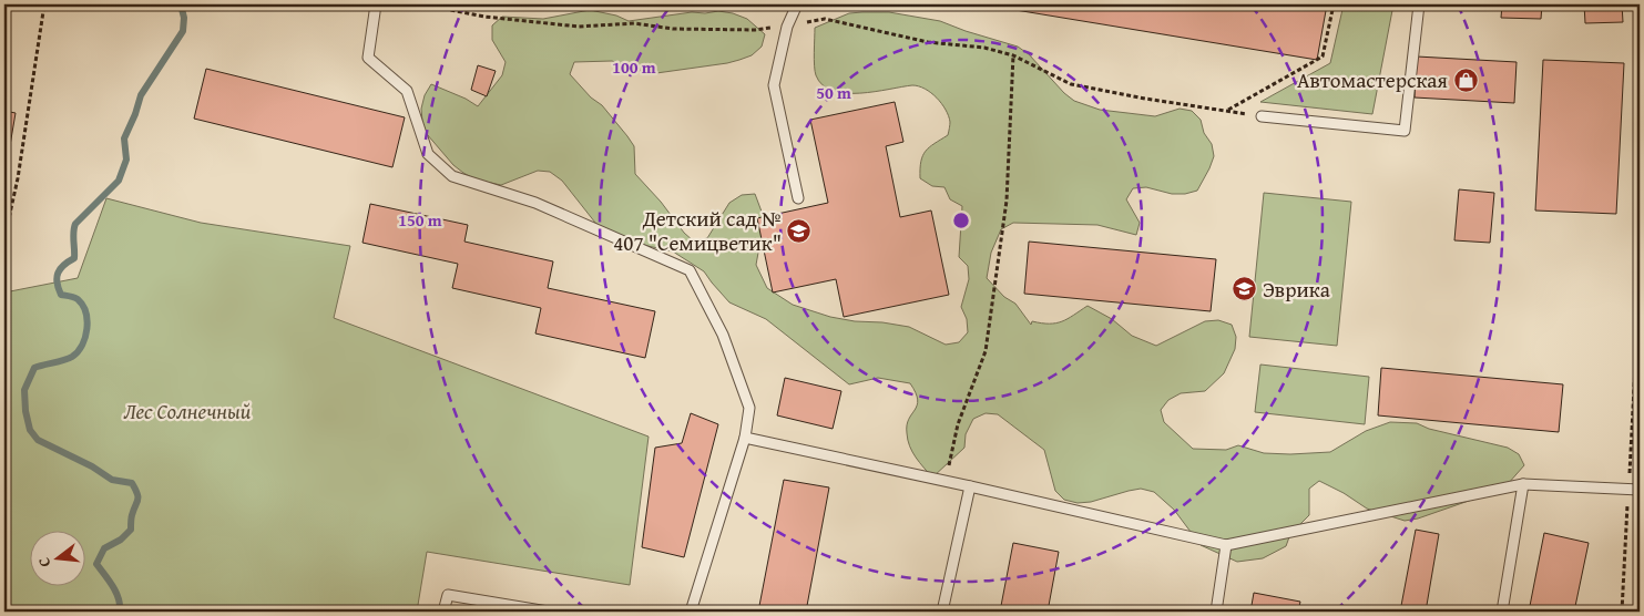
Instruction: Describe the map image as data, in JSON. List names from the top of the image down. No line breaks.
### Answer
{"parks":["Лес Солнечный"],"places":{"shop":["Автомастерская"],"school or university":["Детский сад № 407 \"Семицветик\"","Эврика"]},"north":"left","rings":["100 m","50 m","150 m"]}
